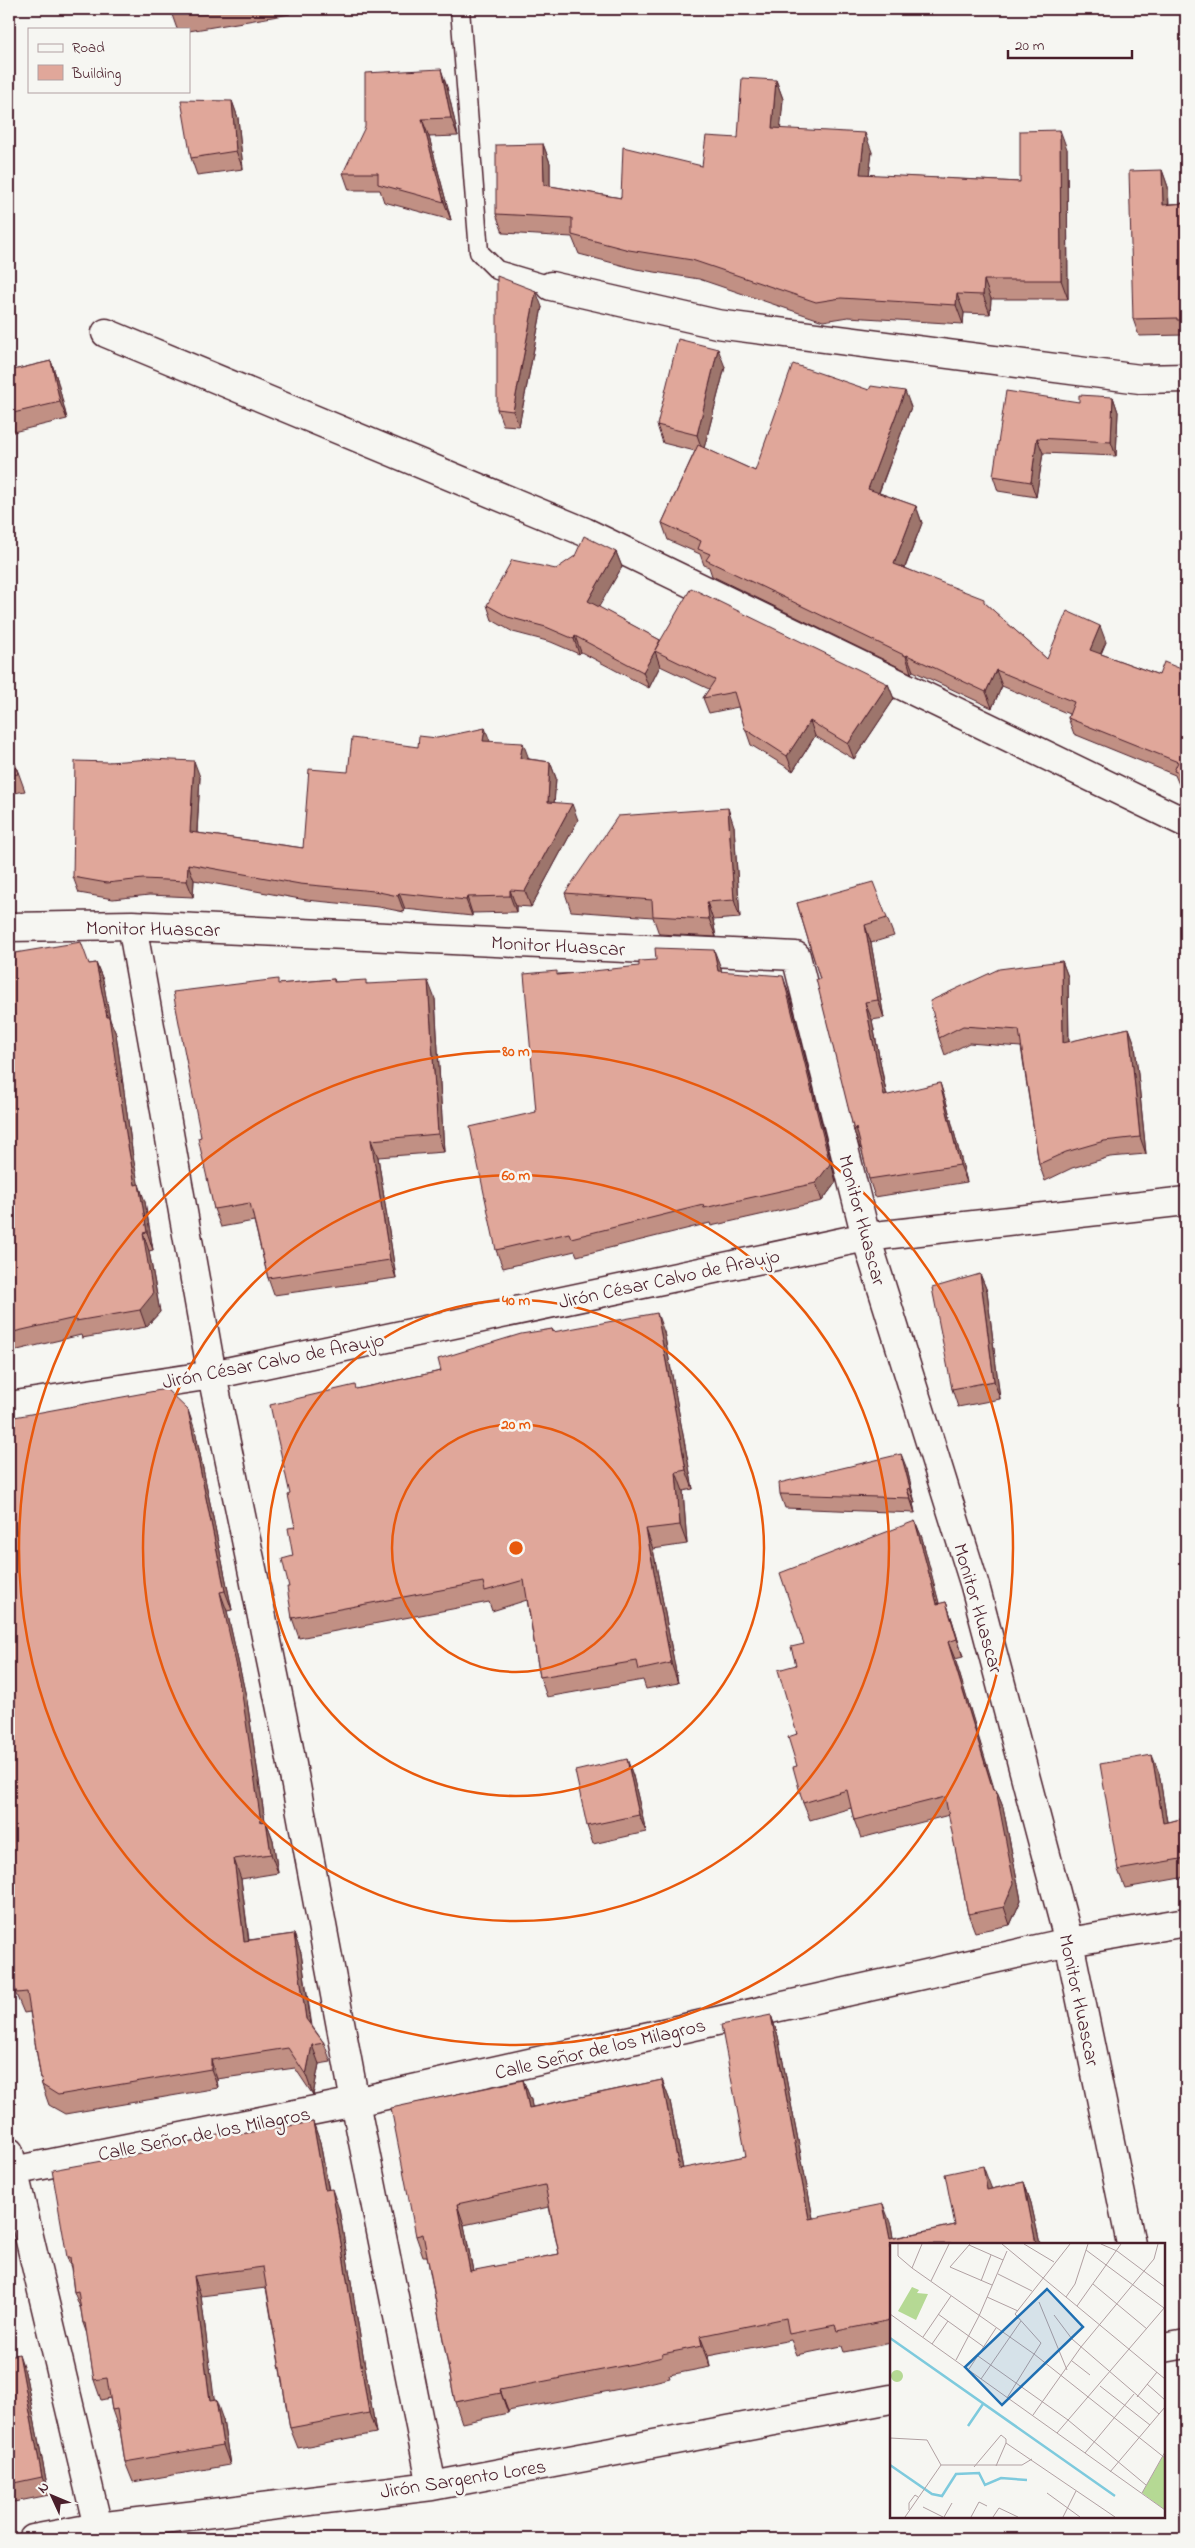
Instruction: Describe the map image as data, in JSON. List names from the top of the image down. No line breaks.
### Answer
{"streets":{"street":["Monitor Huascar","Jirón César Calvo de Araujo","Calle Señor de los Milagros","Jirón Sargento Lores"]},"crossings":[["Monitor Huascar","Jirón César Calvo de Araujo"],["Monitor Huascar","Calle Señor de los Milagros"]],"legend":["Road","Building"],"scale_bar":"20 m","north":"top left","rings":["80 m","60 m","40 m","20 m"]}
